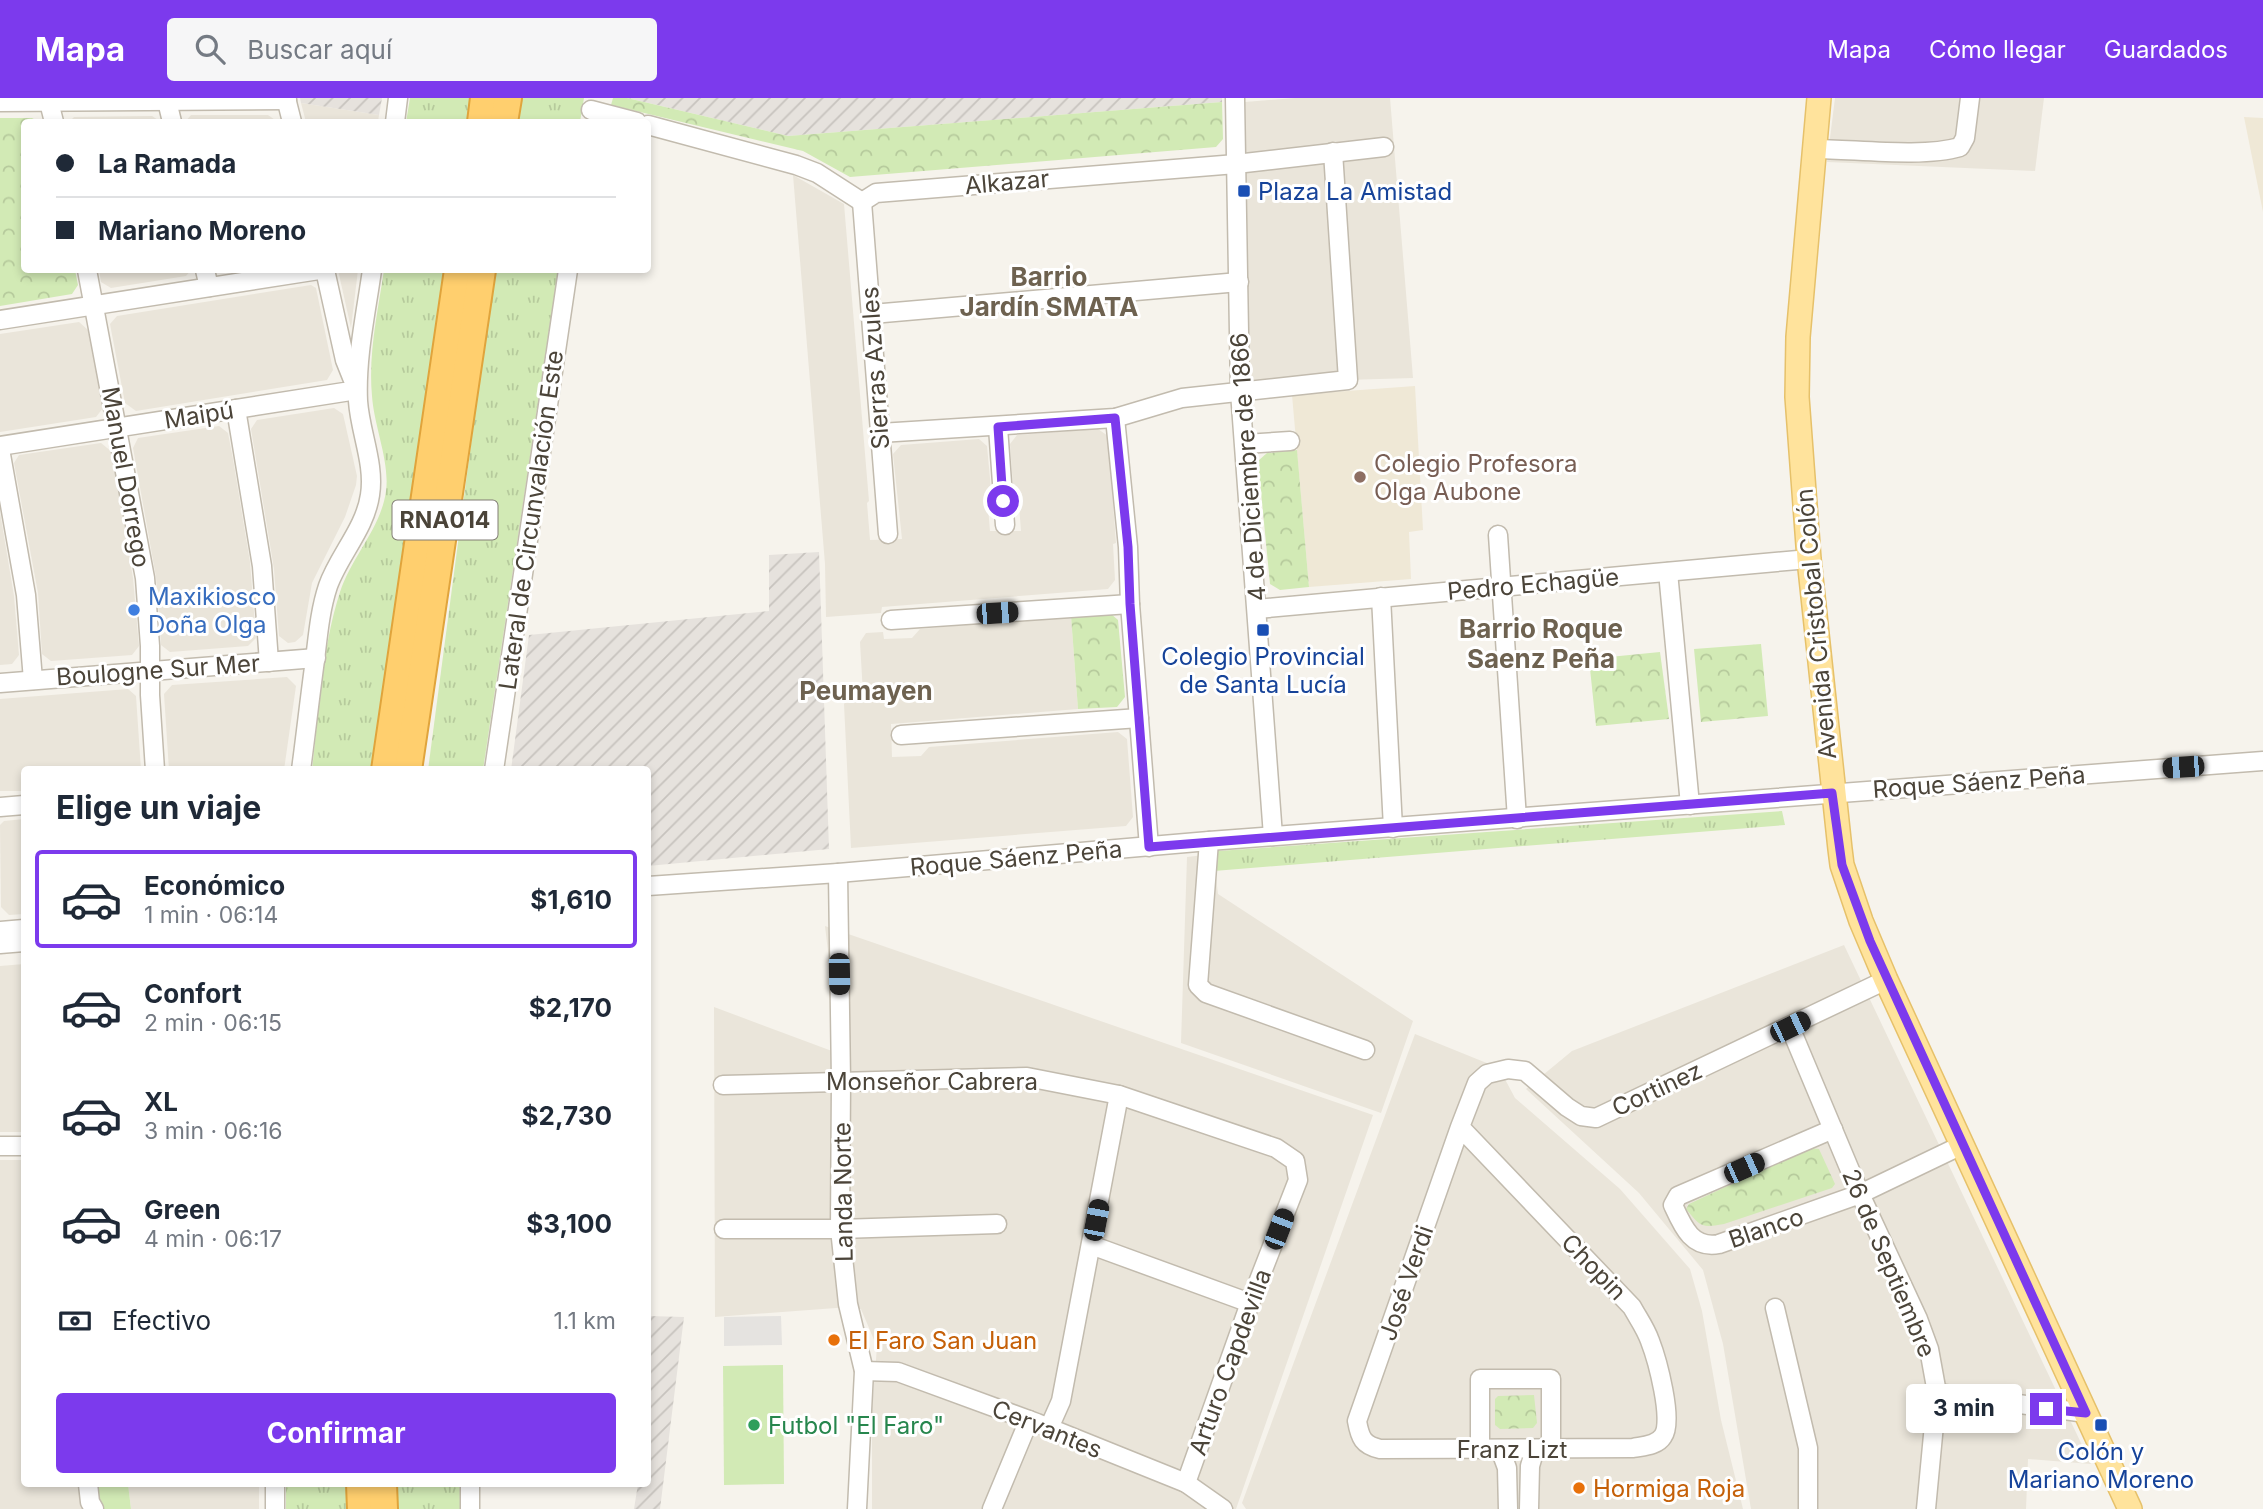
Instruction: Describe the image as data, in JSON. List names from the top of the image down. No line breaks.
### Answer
{"streets":{"highway":["RNA014"],"main road":["Avenida Cristobal Colón"],"street":["Alkazar","Sierras Azules","Maipú","4 de Diciembre de 1866","Manuel Dorrego","Lateral de Circunvalación Este","Pedro Echagüe","Boulogne Sur Mer","Roque Sáenz Peña","Monseñor Cabrera","Cortinez","Landa Norte","Blanco","26 de Septiembre","Chopin","José Verdi","Arturo Capdevilla","Cervantes","Franz Lizt"]},"crossings":[["Alkazar","Sierras Azules"],["Alkazar","4 de Diciembre de 1866"],["Maipú","Manuel Dorrego"],["4 de Diciembre de 1866","Pedro Echagüe"],["4 de Diciembre de 1866","Roque Sáenz Peña"],["Manuel Dorrego","Boulogne Sur Mer"],["Pedro Echagüe","Avenida Cristobal Colón"],["Avenida Cristobal Colón","Roque Sáenz Peña"],["Avenida Cristobal Colón","Cortinez"],["Avenida Cristobal Colón","Blanco"],["Roque Sáenz Peña","Landa Norte"],["Monseñor Cabrera","Landa Norte"],["Monseñor Cabrera","Arturo Capdevilla"],["Cortinez","26 de Septiembre"],["Cortinez","Chopin"],["Cortinez","José Verdi"],["Landa Norte","Cervantes"],["Blanco","26 de Septiembre"],["Chopin","José Verdi"],["Chopin","Franz Lizt"],["José Verdi","Franz Lizt"],["Arturo Capdevilla","Cervantes"]],"districts":["Barrio Jardín SMATA","Barrio Roque Saenz Peña","Peumayen"],"places":{"transit":["Plaza La Amistad","Colegio Provincial de Santa Lucía","Colón y Mariano Moreno"],"other":["Colegio Profesora Olga Aubone","Maxikiosco Doña Olga","El Faro San Juan","Futbol \"El Faro\"","Hormiga Roja"]},"page":{"header":"Mapa","search":"Buscar aquí","nav":["Mapa","Cómo llegar","Guardados"],"banner":["La Ramada","Mariano Moreno"],"heading":"Elige un viaje","list":[{"name":"Económico","note":"1 min · 06:14","value":"$1,610"},{"name":"Confort","note":"2 min · 06:15","value":"$2,170"},{"name":"XL","note":"3 min · 06:16","value":"$2,730"},{"name":"Green","note":"4 min · 06:17","value":"$3,100"}],"pay":["Efectivo","1.1 km"],"buttons":"Confirmar","bubble":"3 min"}}
